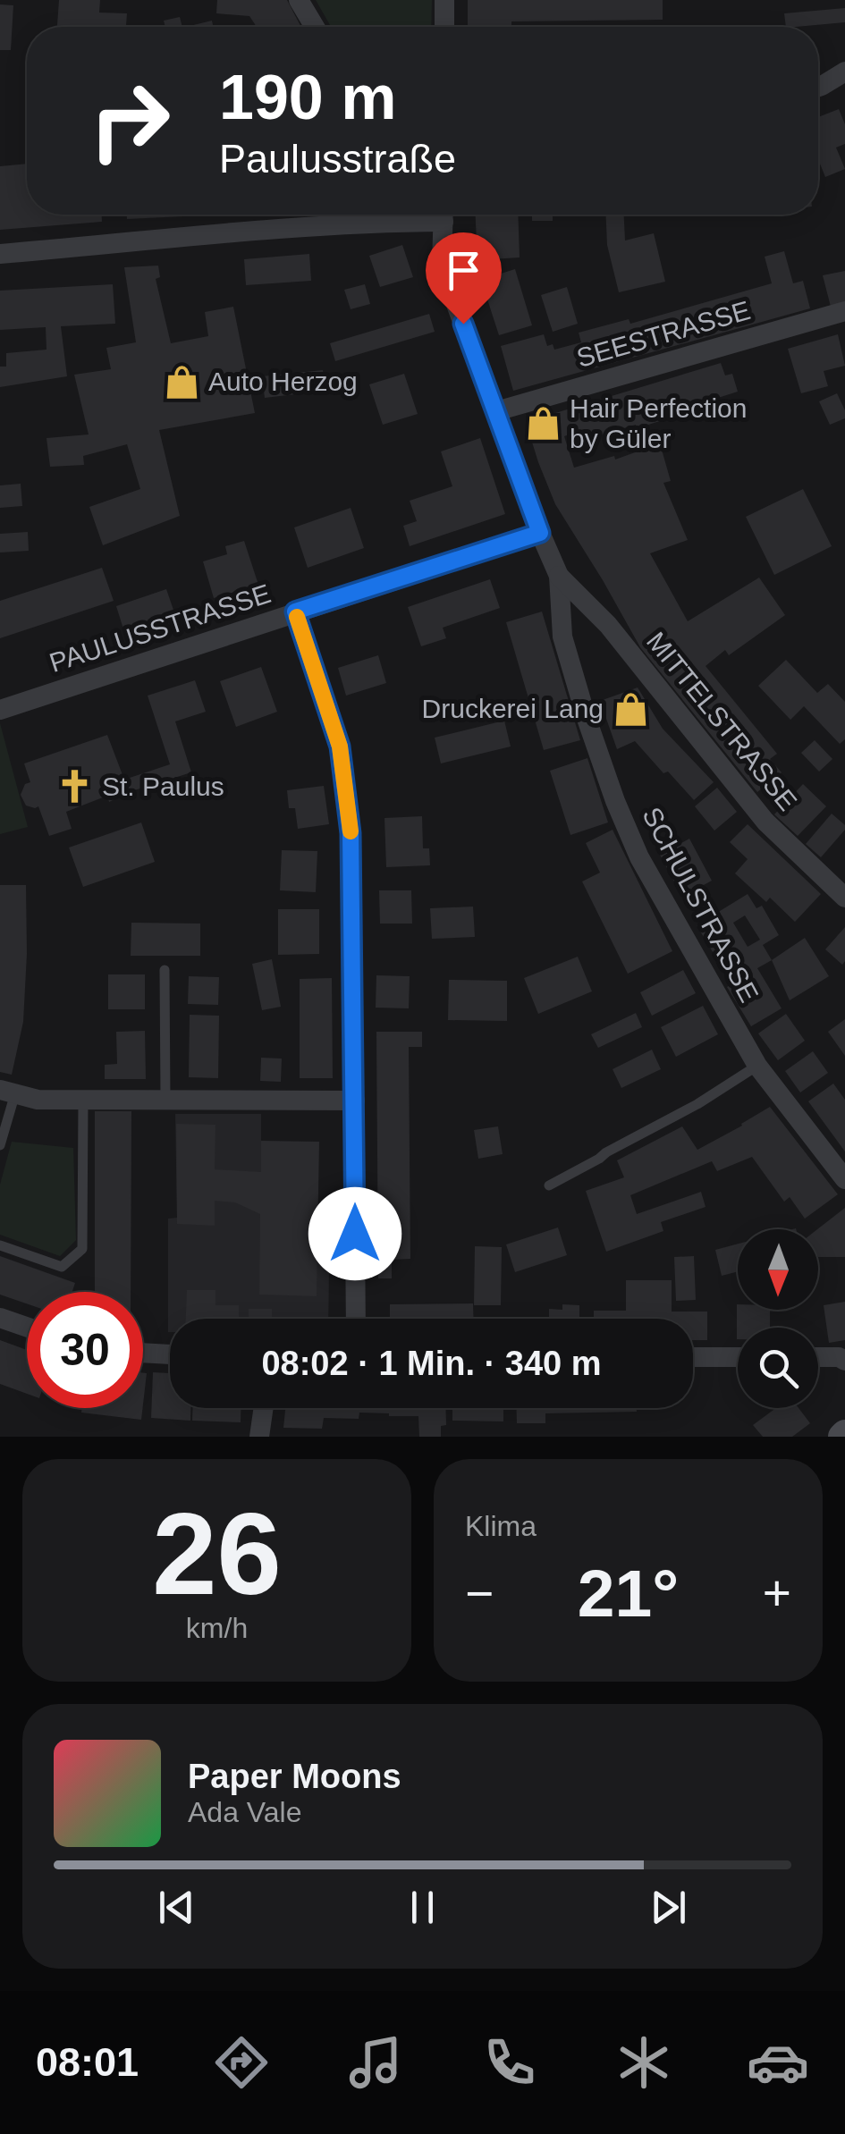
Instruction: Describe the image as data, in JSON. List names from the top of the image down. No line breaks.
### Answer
{"streets":{"street":["SEESTRASSE","PAULUSSTRASSE","MITTELSTRASSE","SCHULSTRASSE"]},"crossings":[["MITTELSTRASSE","SCHULSTRASSE"]],"places":{"shop":["Auto Herzog","Hair Perfection by Güler","Druckerei Lang"],"church":["St. Paulus"]},"north":"bottom","page":{"turn":["190 m","Paulusstraße"],"limit":"30","trip":"08:02 · 1 Min. · 340 m","tile":[["26","km/h"],"Klima"],"heat":["−","21°","+"],"song":["Paper Moons","Ada Vale"],"tabs":"08:01"}}
